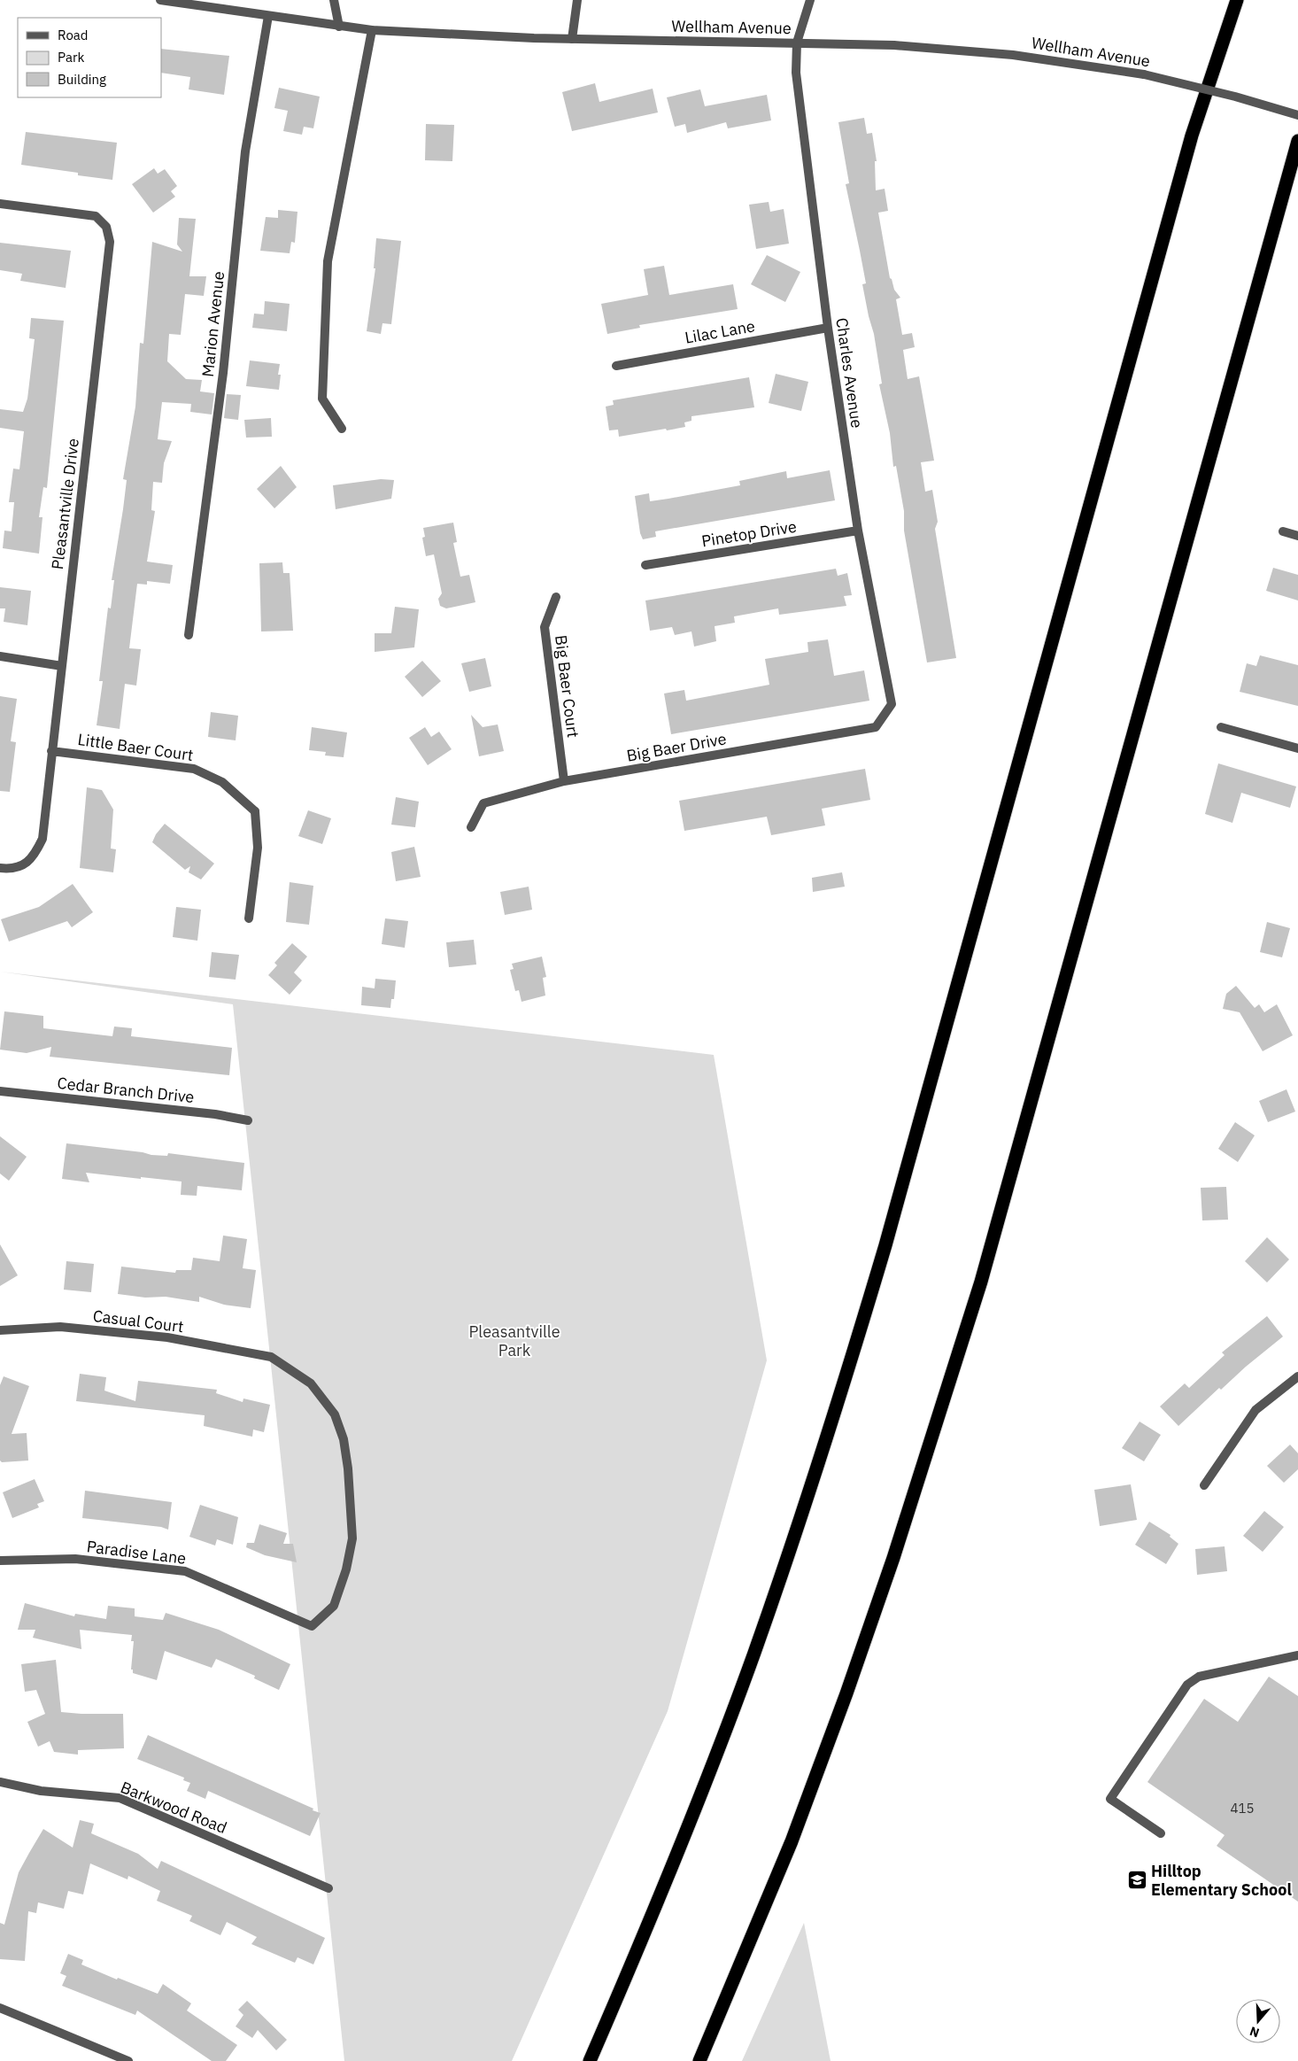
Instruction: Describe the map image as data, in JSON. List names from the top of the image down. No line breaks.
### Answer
{"streets":{"street":["Wellham Avenue","Marion Avenue","Lilac Lane","Charles Avenue","Pleasantville Drive","Pinetop Drive","Big Baer Court","Little Baer Court","Big Baer Drive","Cedar Branch Drive","Casual Court","Paradise Lane","Barkwood Road"]},"crossings":[["Wellham Avenue","Marion Avenue"],["Wellham Avenue","Charles Avenue"],["Lilac Lane","Charles Avenue"],["Charles Avenue","Pinetop Drive"],["Charles Avenue","Big Baer Drive"],["Pleasantville Drive","Little Baer Court"],["Big Baer Court","Big Baer Drive"],["Casual Court","Paradise Lane"]],"parks":["Pleasantville Park"],"places":{"school or university":["Hilltop Elementary School"]},"house_numbers":["415"],"legend":["Road","Park","Building"],"north":"bottom"}
